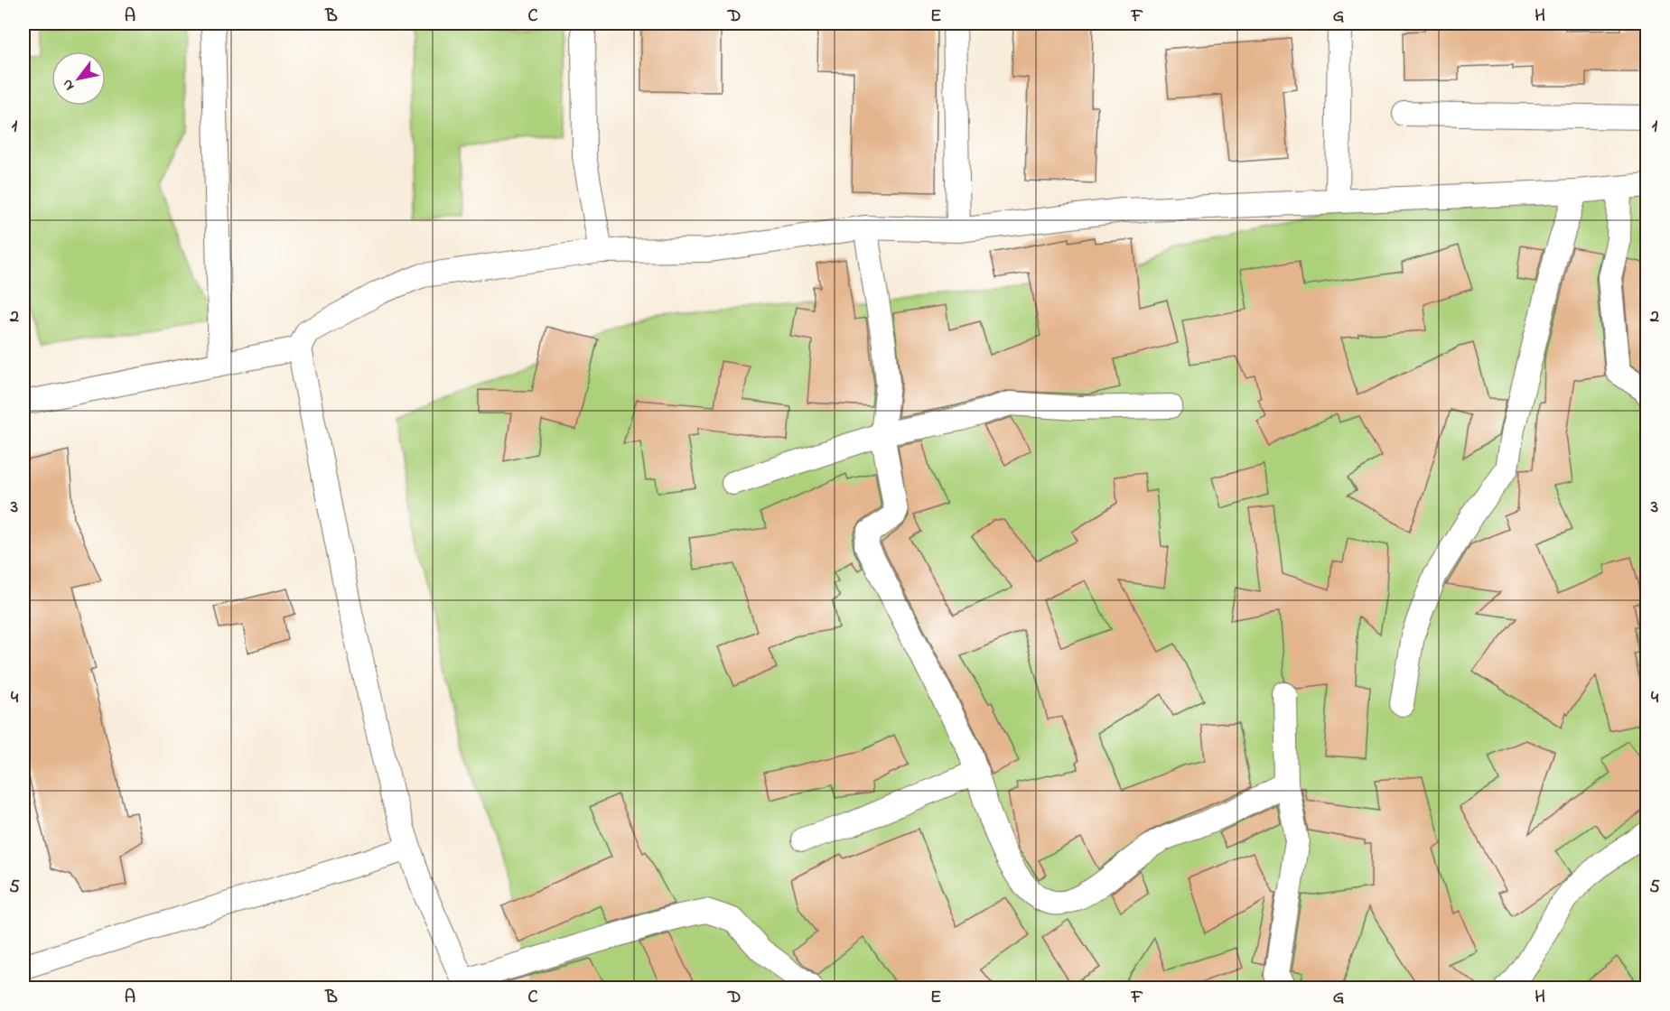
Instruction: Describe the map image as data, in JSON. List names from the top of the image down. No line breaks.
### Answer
{"north":"bottom left","grid":{"columns":["A","B","C","D","E","F","G","H"],"rows":["1","2","3","4","5"]}}
